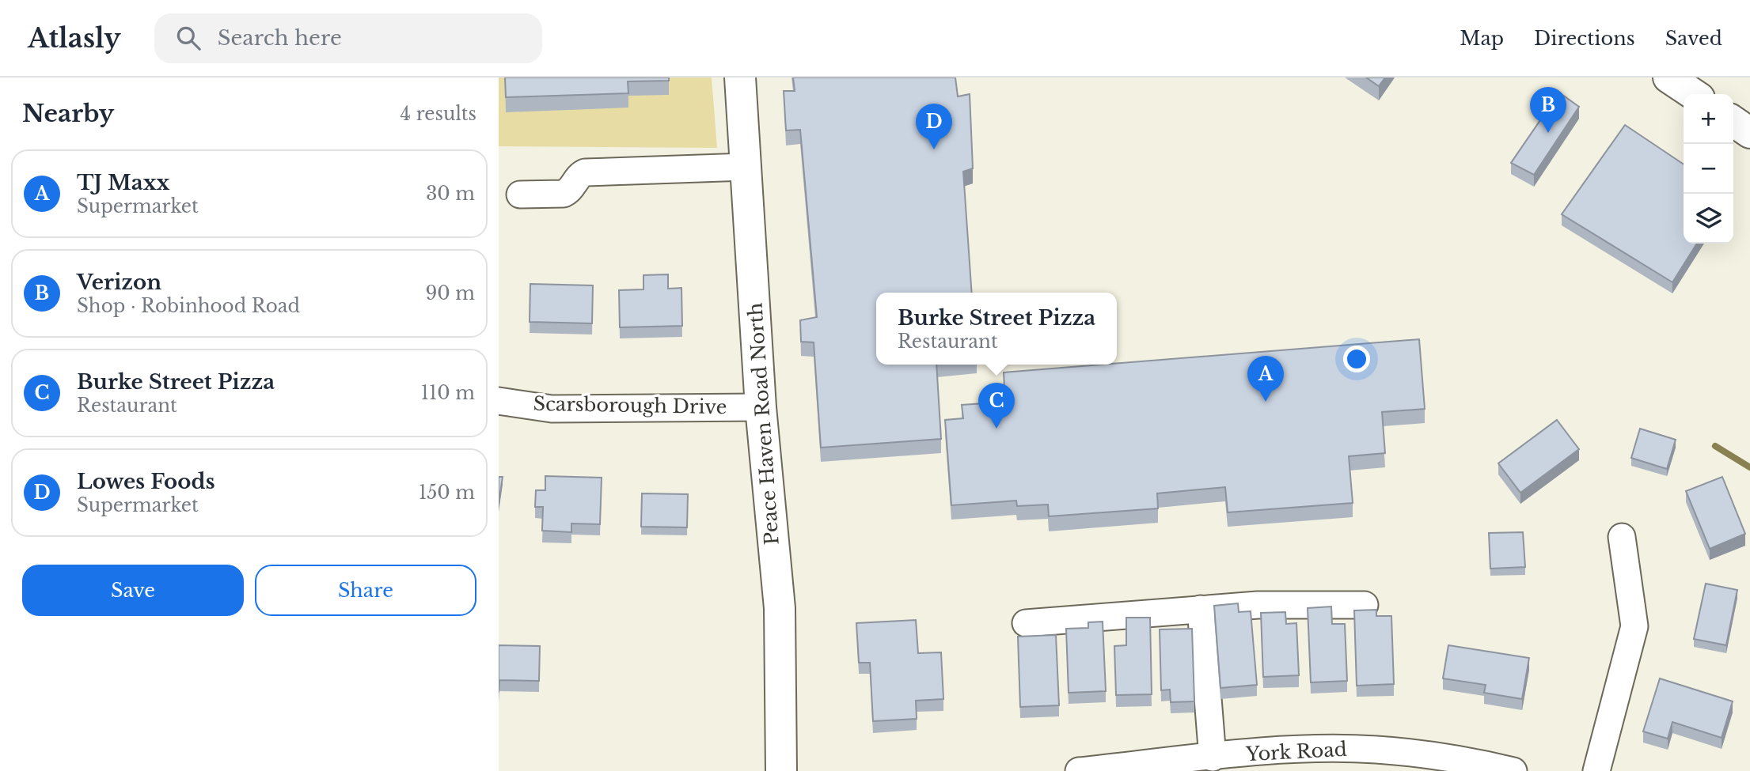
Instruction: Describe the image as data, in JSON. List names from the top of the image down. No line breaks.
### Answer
{"streets":{"main road":["Peace Haven Road North"],"street":["Scarsborough Drive","York Road"]},"crossings":[["Scarsborough Drive","Peace Haven Road North"]],"page":{"header":"Atlasly","search":"Search here","nav":["Map","Directions","Saved"],"heading":["Nearby","4 results"],"pins":["B","D","A","C"],"map_buttons":["+","−"],"list":[{"mark":"A","name":"TJ Maxx","note":"Supermarket","value":"30 m"},{"mark":"B","name":"Verizon","note":"Shop · Robinhood Road","value":"90 m"},{"mark":"C","name":"Burke Street Pizza","note":"Restaurant","value":"110 m"},{"mark":"D","name":"Lowes Foods","note":"Supermarket","value":"150 m"}],"popup":["Burke Street Pizza","Restaurant"],"buttons":["Save","Share"]}}
